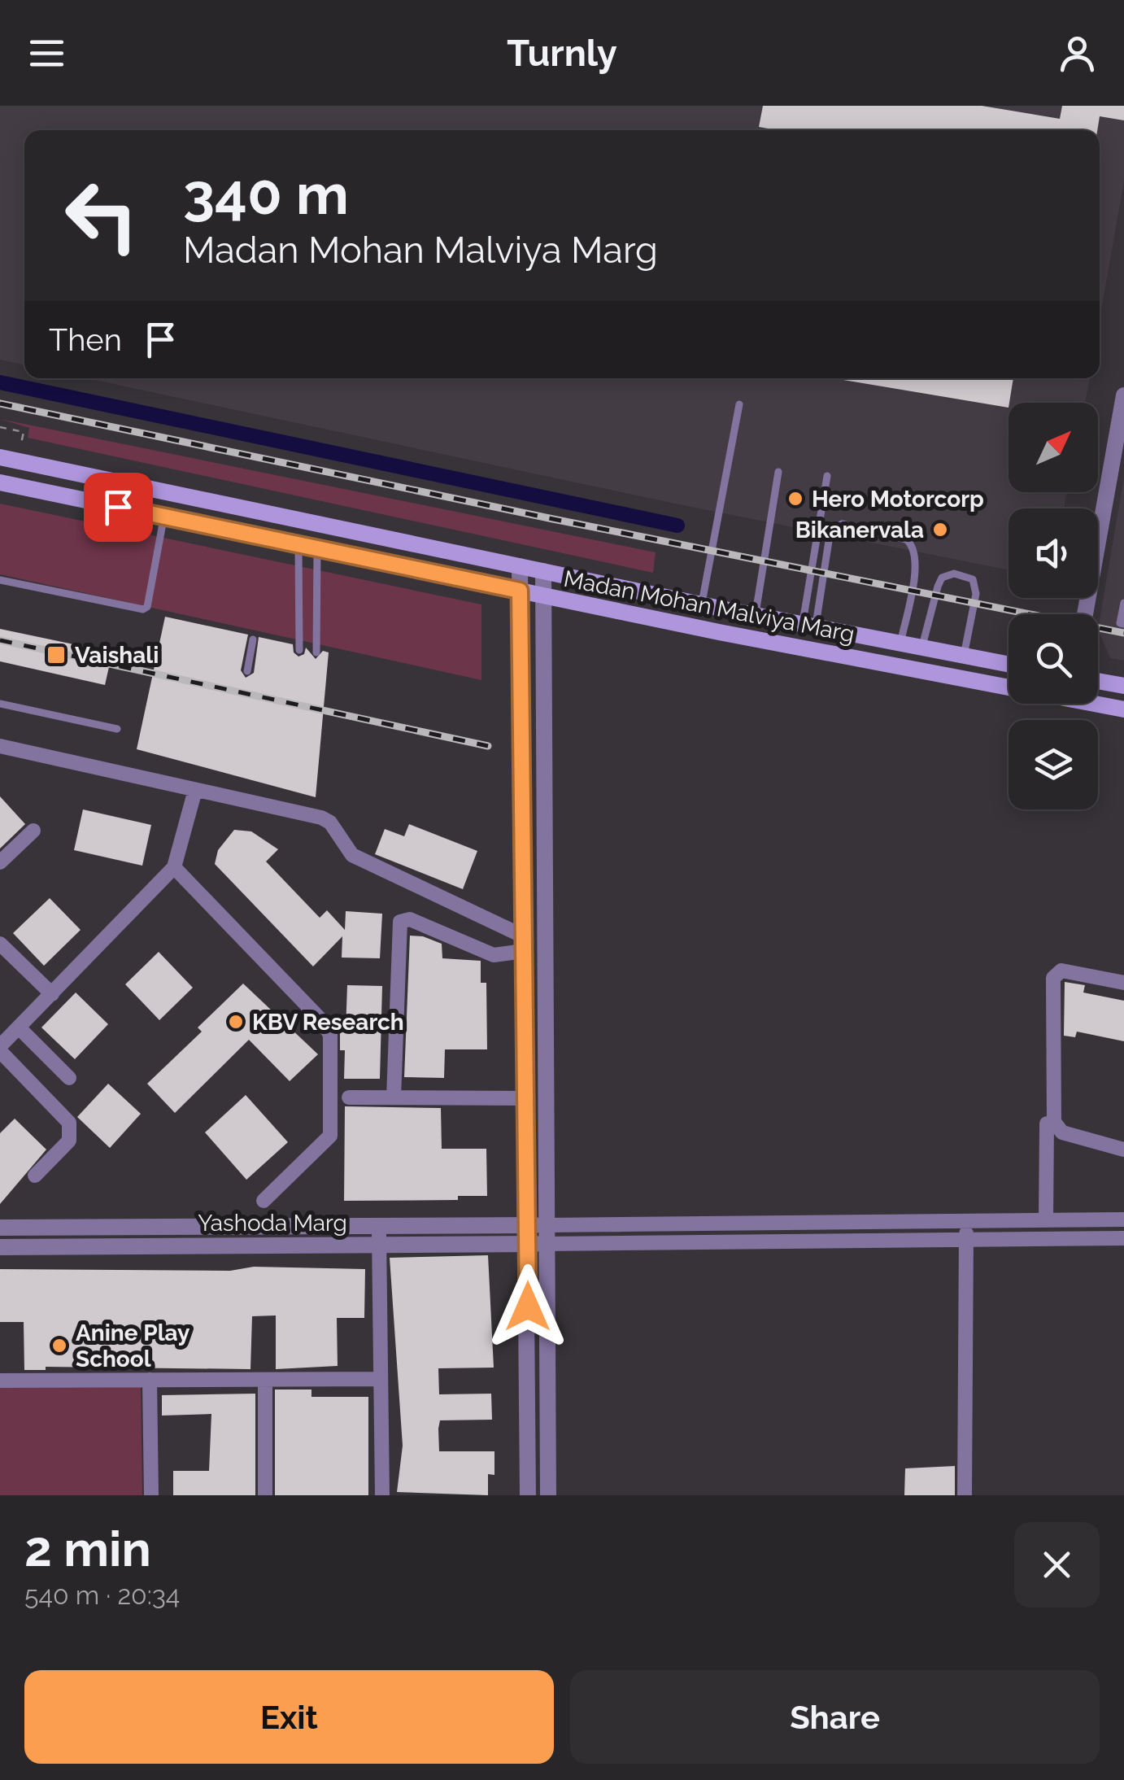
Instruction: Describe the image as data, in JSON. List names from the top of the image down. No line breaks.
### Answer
{"streets":{"main road":["Madan Mohan Malviya Marg"],"street":["Yashoda Marg"]},"places":{"other":["Hero Motorcorp","Bikanervala","KBV Research","Anine Play School"],"transit":["Vaishali"]},"north":"top right","page":{"header":"Turnly","turn":["340 m","Madan Mohan Malviya Marg"],"then":"Then","heading":["2 min","540 m · 20:34"],"buttons":["Exit","Share"]}}
